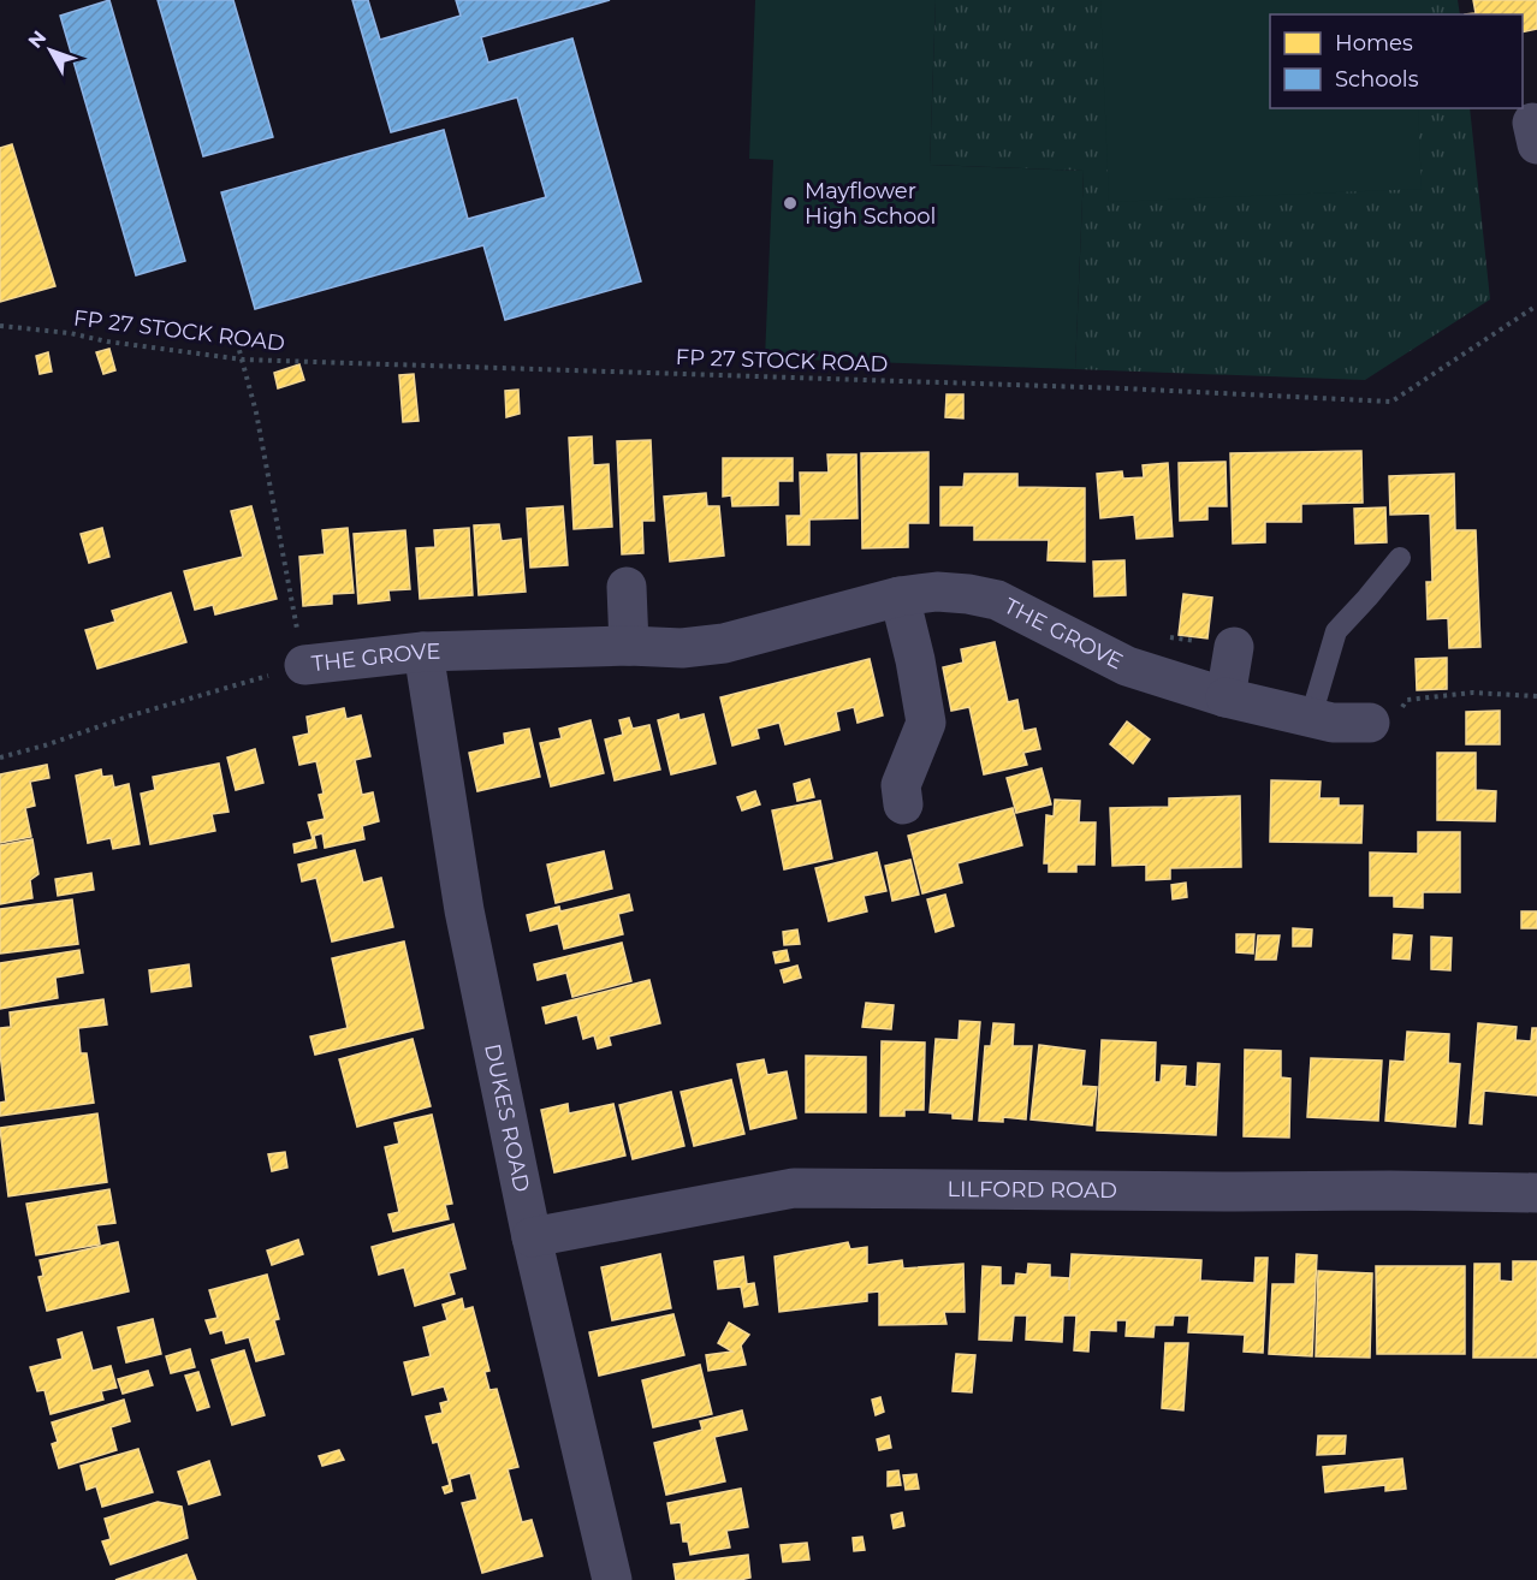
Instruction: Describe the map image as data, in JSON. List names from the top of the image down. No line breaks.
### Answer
{"streets":{"street":["THE GROVE","DUKES ROAD","LILFORD ROAD"],"path":["FP 27 STOCK ROAD"]},"crossings":[["THE GROVE","DUKES ROAD"],["DUKES ROAD","LILFORD ROAD"]],"places":["Mayflower High School"],"legend":["Homes","Schools"],"north":"top left"}
